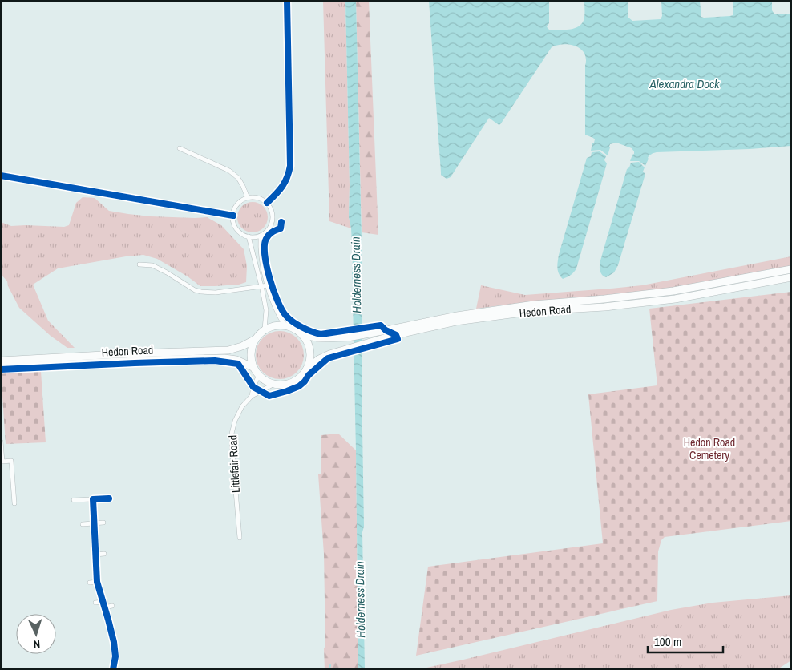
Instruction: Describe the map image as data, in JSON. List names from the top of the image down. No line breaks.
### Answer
{"streets":{"highway":["Hedon Road"],"street":["Littlefair Road"]},"crossings":[["Hedon Road","Littlefair Road"]],"water":["Alexandra Dock","Holderness Drain"],"parks":["Hedon Road Cemetery"],"scale_bar":"100 m","north":"bottom"}
